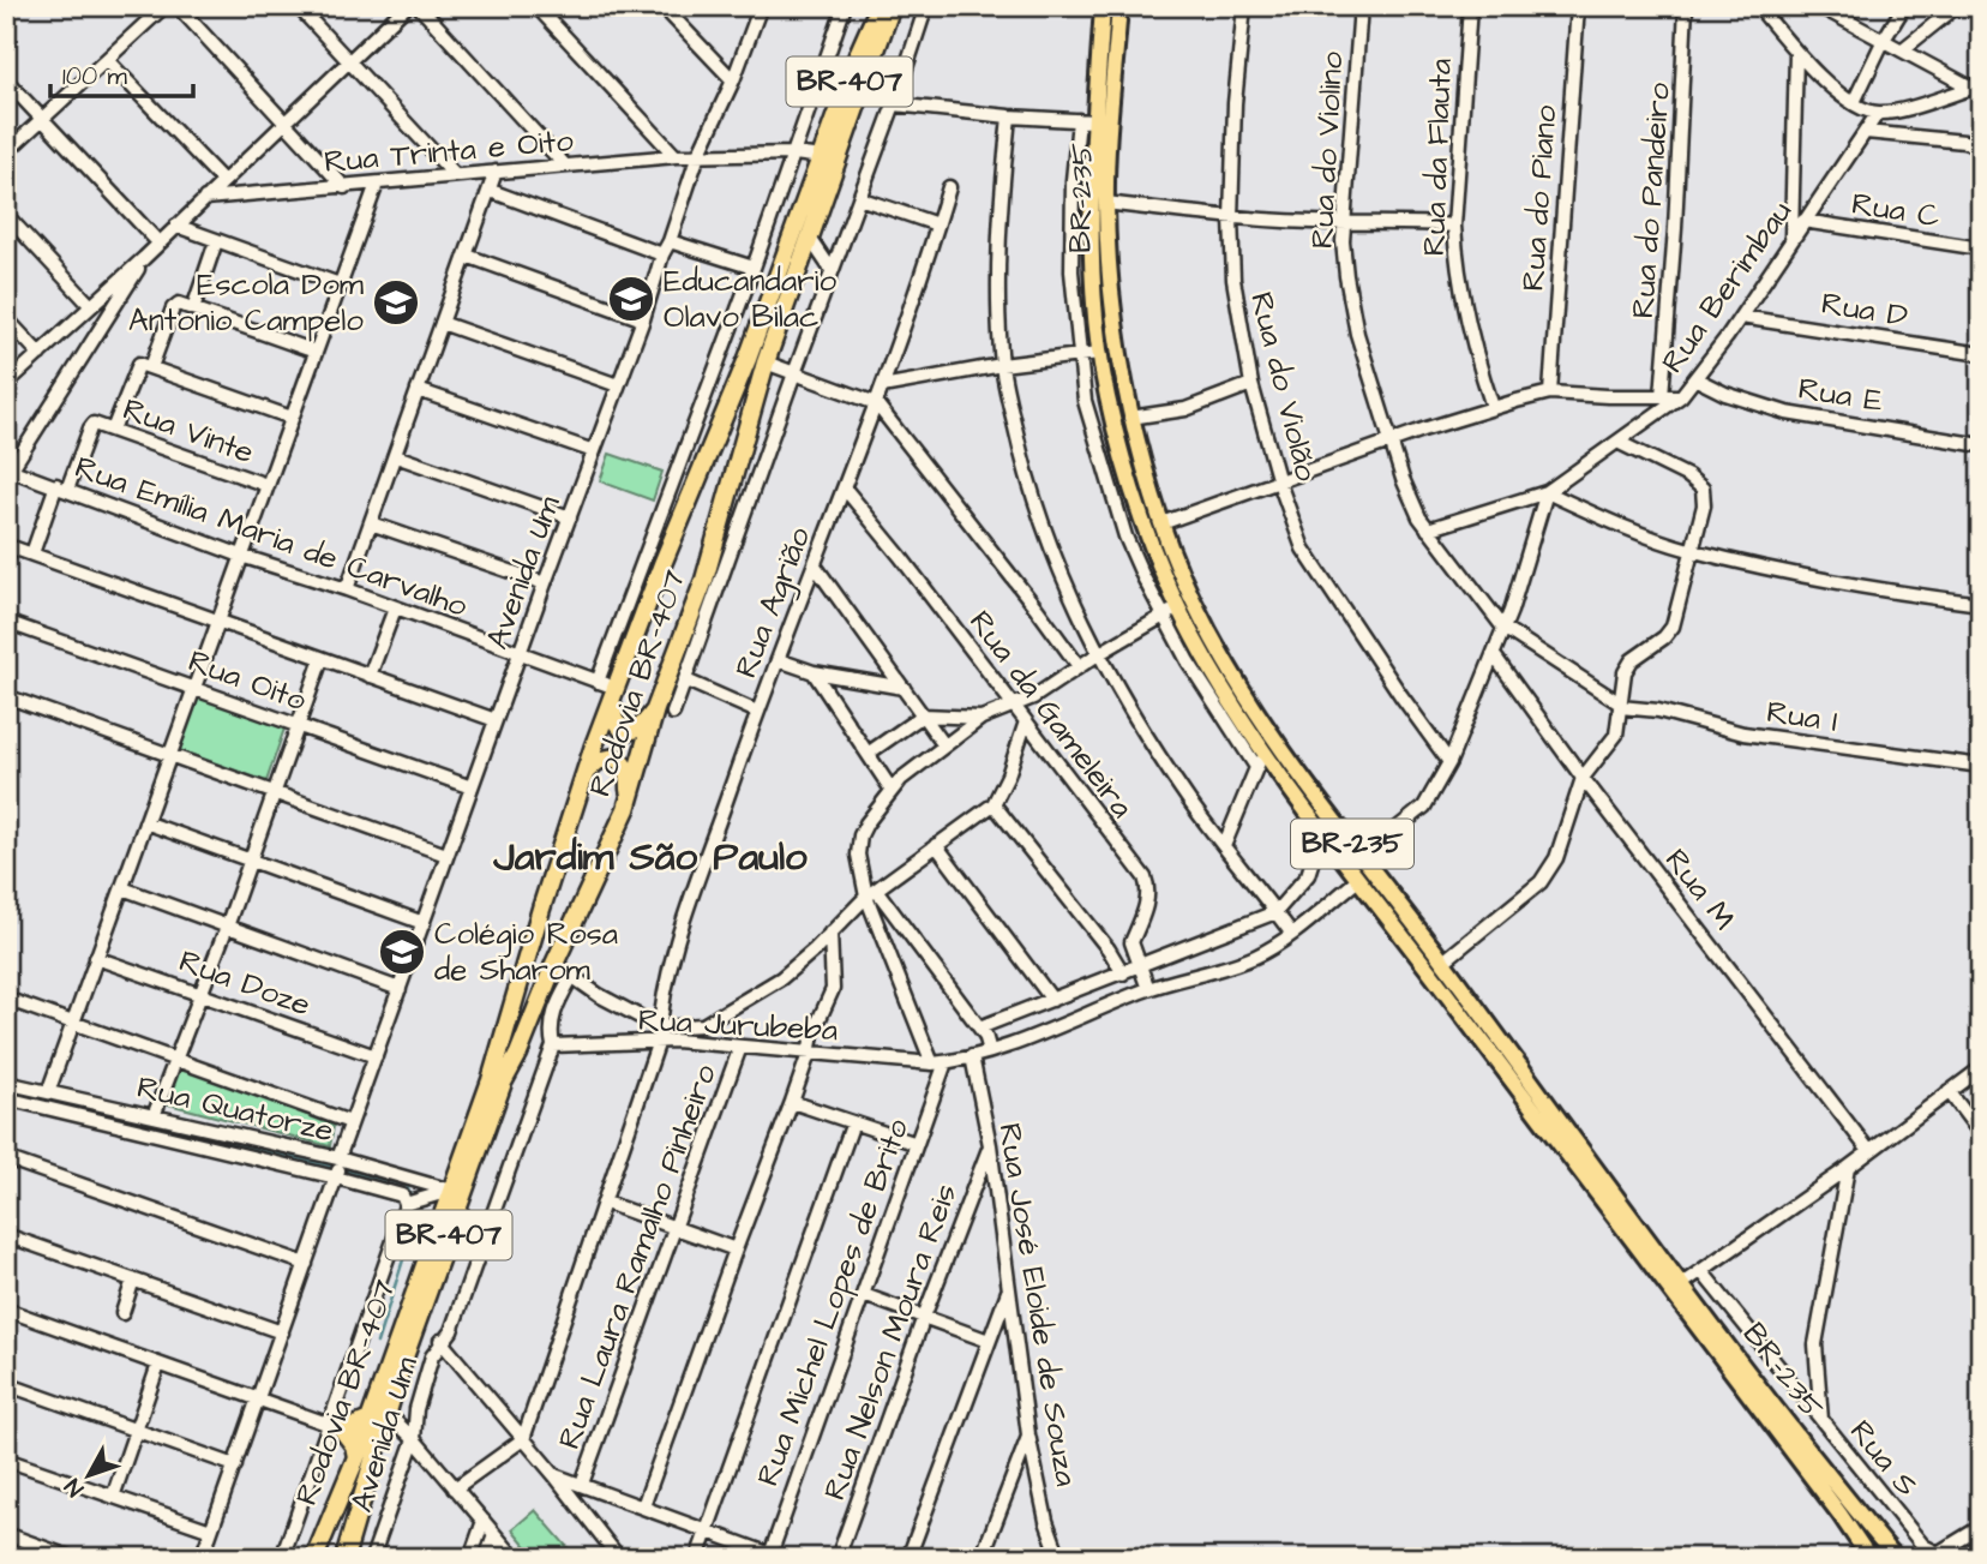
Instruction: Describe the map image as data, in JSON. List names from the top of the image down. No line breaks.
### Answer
{"streets":{"highway":["BR-407","Rodovia BR-407"],"main road":["BR-235"],"street":["Rua do Violino","Rua Trinta e Oito","Rua da Flauta","Rua do Piano","Rua do Pandeiro","Rua C","Rua Berimbau","Rua D","Rua do Violão","Rua E","Rua Vinte","Rua Emília Maria de Carvalho","Avenida Um","Rua Agrião","Rua Oito","Rua da Gameleira","Rua I","Rua M","Rua Doze","Rua Jurubeba","Rua Quatorze","Rua Laura Ramalho Pinheiro","Rua Michel Lopes de Brito","Rua José Eloide de Souza","Rua Nelson Moura Reis","Rua S"]},"crossings":[["BR-407","Rua Trinta e Oito"],["BR-407","Rodovia BR-407"],["Rua do Violino","Rua Berimbau"],["Rua do Violino","Rua I"],["Rua Trinta e Oito","Avenida Um"],["Rua Trinta e Oito","Rodovia BR-407"],["BR-235","Rua Jurubeba"],["Rua C","Rua Berimbau"],["Rua Berimbau","Rua D"],["Rua Berimbau","Rua E"],["Rua Vinte","Rua Emília Maria de Carvalho"],["Rua Emília Maria de Carvalho","Avenida Um"],["Rua Emília Maria de Carvalho","Rodovia BR-407"],["Avenida Um","Rua Oito"],["Avenida Um","Rua Doze"],["Avenida Um","Rua Jurubeba"],["Avenida Um","Rua Quatorze"],["Rua Agrião","Rua da Gameleira"],["Rua Agrião","Rua Jurubeba"],["Rodovia BR-407","Rua Quatorze"],["Rua da Gameleira","Rua Jurubeba"],["Rua Jurubeba","Rua Laura Ramalho Pinheiro"],["Rua Jurubeba","Rua Michel Lopes de Brito"],["Rua Jurubeba","Rua José Eloide de Souza"],["Rua José Eloide de Souza","Rua Nelson Moura Reis"]],"districts":["Jardim São Paulo"],"places":{"school or university":["Educandario Olavo Bilac","Escola Dom Antonio Campelo","Colégio Rosa de Sharom"]},"scale_bar":"100 m","north":"bottom left"}
